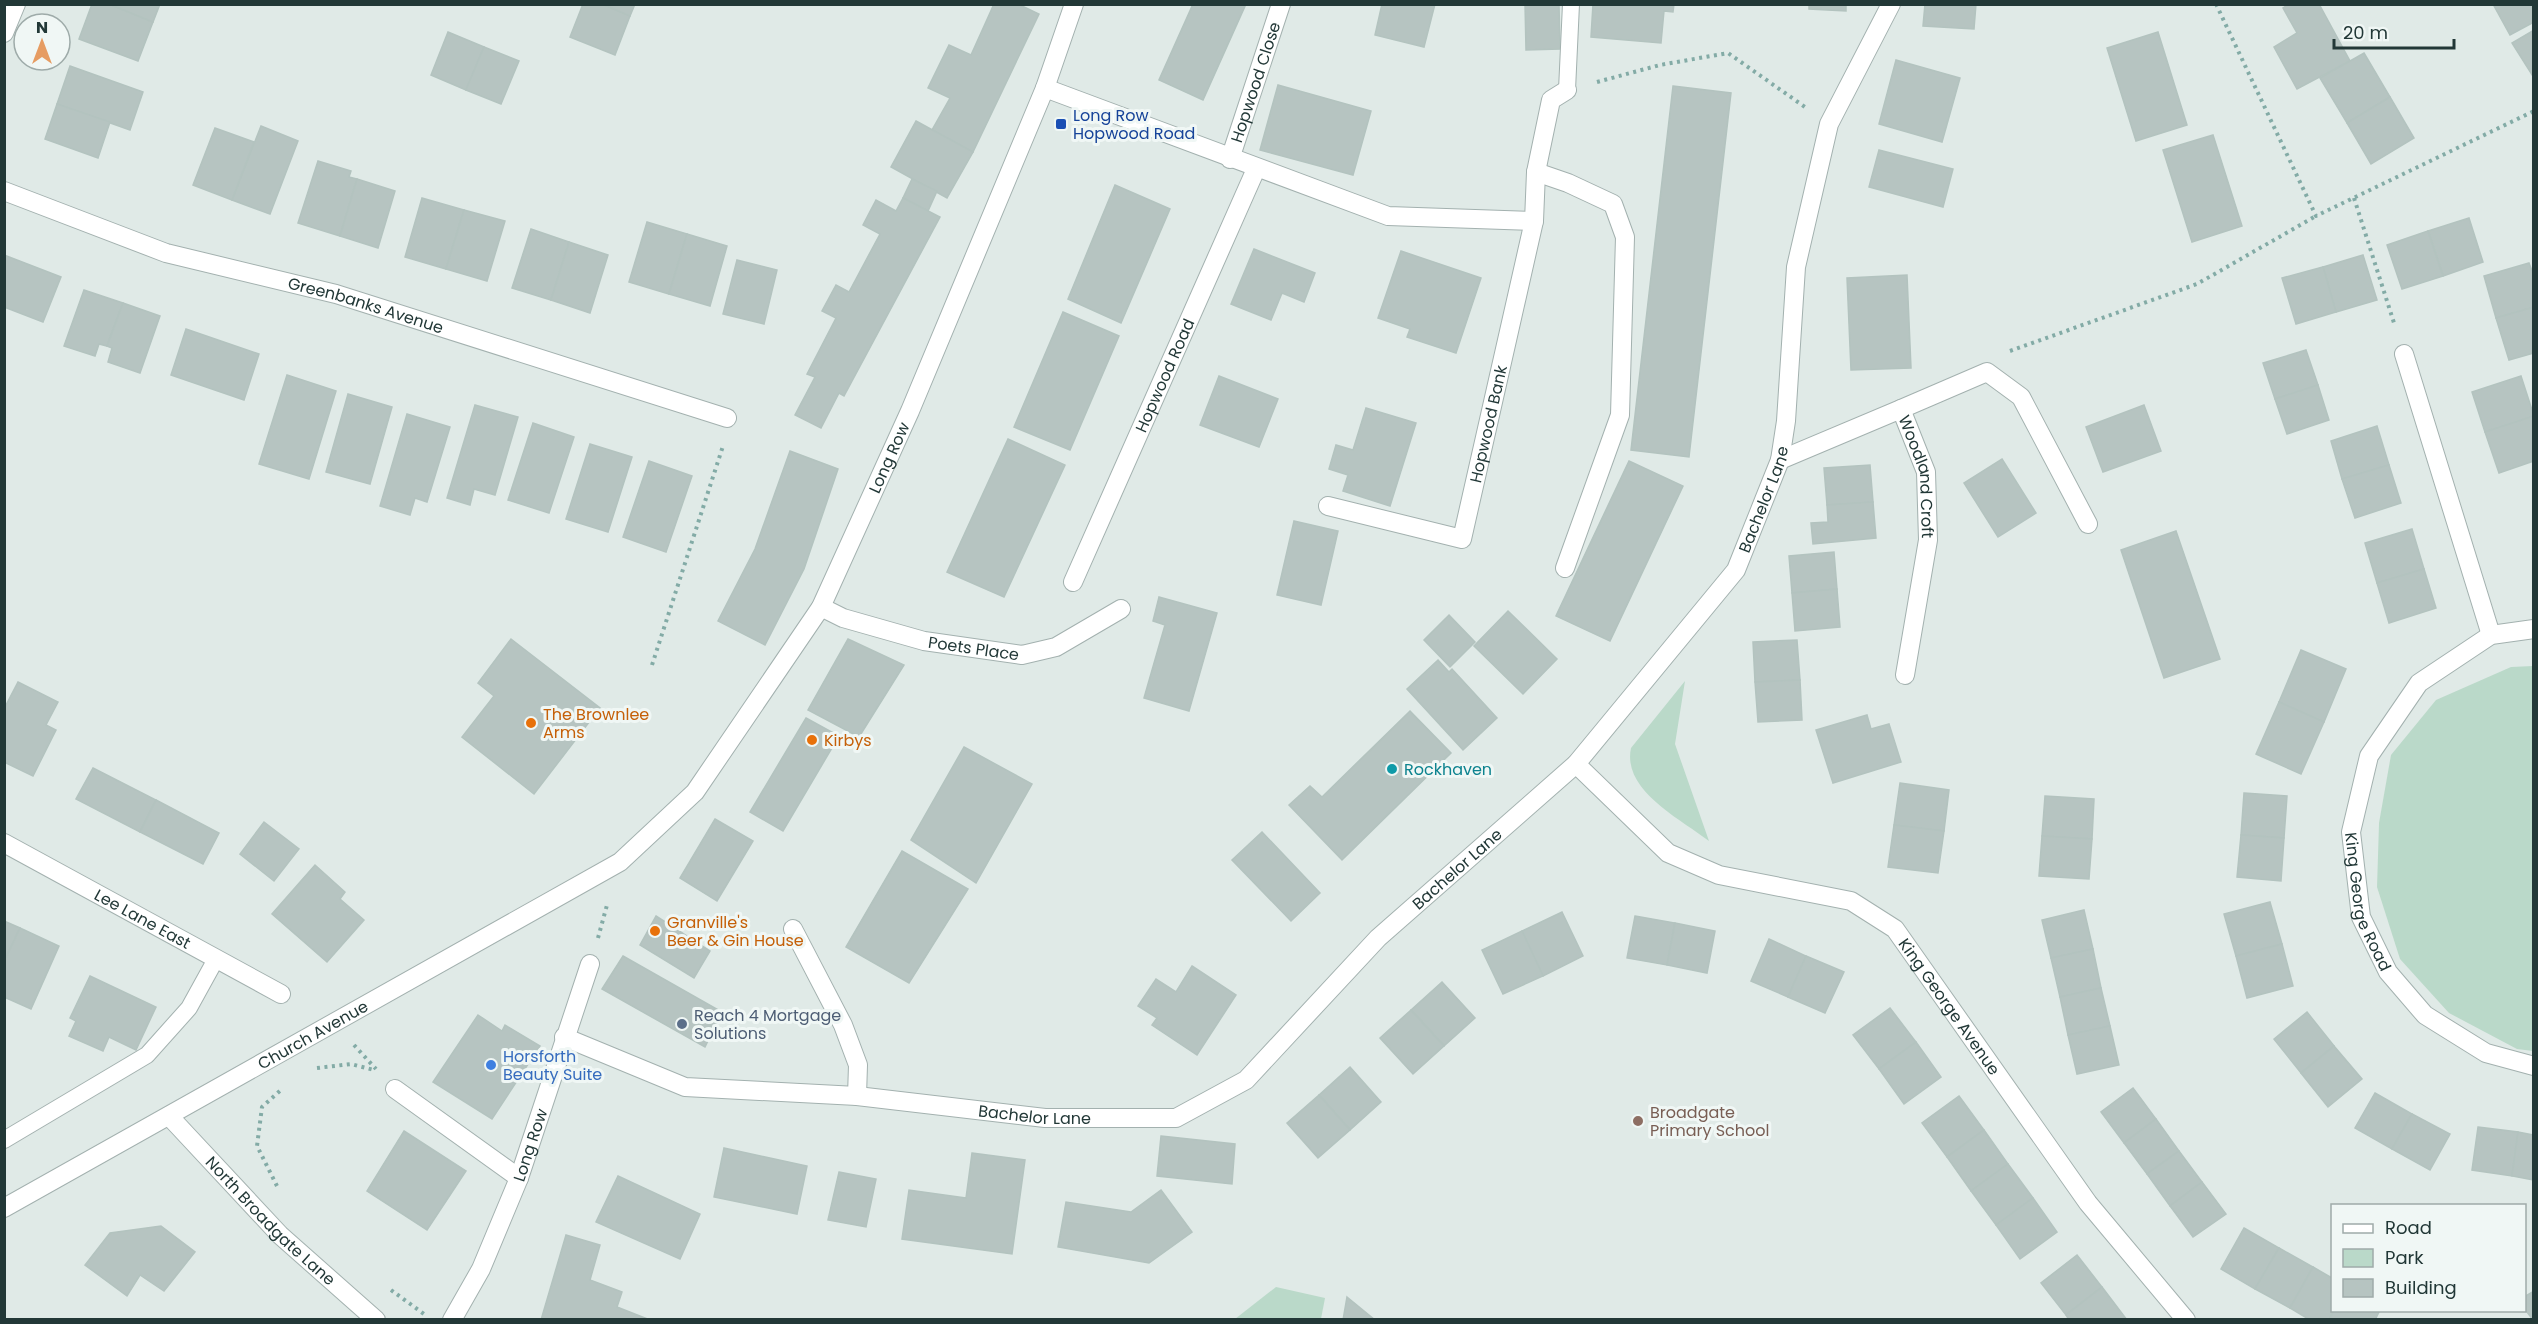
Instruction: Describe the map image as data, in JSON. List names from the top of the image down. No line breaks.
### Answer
{"streets":{"street":["Hopwood Close","Greenbanks Avenue","Hopwood Road","Hopwood Bank","Long Row","Woodland Croft","Bachelor Lane","Poets Place","King George Road","Lee Lane East","King George Avenue","Church Avenue","North Broadgate Lane"]},"crossings":[["Long Row","Bachelor Lane"],["Long Row","Poets Place"],["Long Row","Church Avenue"],["Woodland Croft","Bachelor Lane"],["Bachelor Lane","King George Avenue"],["Church Avenue","North Broadgate Lane"]],"places":{"transit":["Long Row Hopwood Road"],"other":["The Brownlee Arms","Kirbys","Rockhaven","Granville's Beer & Gin House","Reach 4 Mortgage Solutions","Horsforth Beauty Suite","Broadgate Primary School"]},"legend":["Road","Park","Building"],"scale_bar":"20 m","north":"top"}
